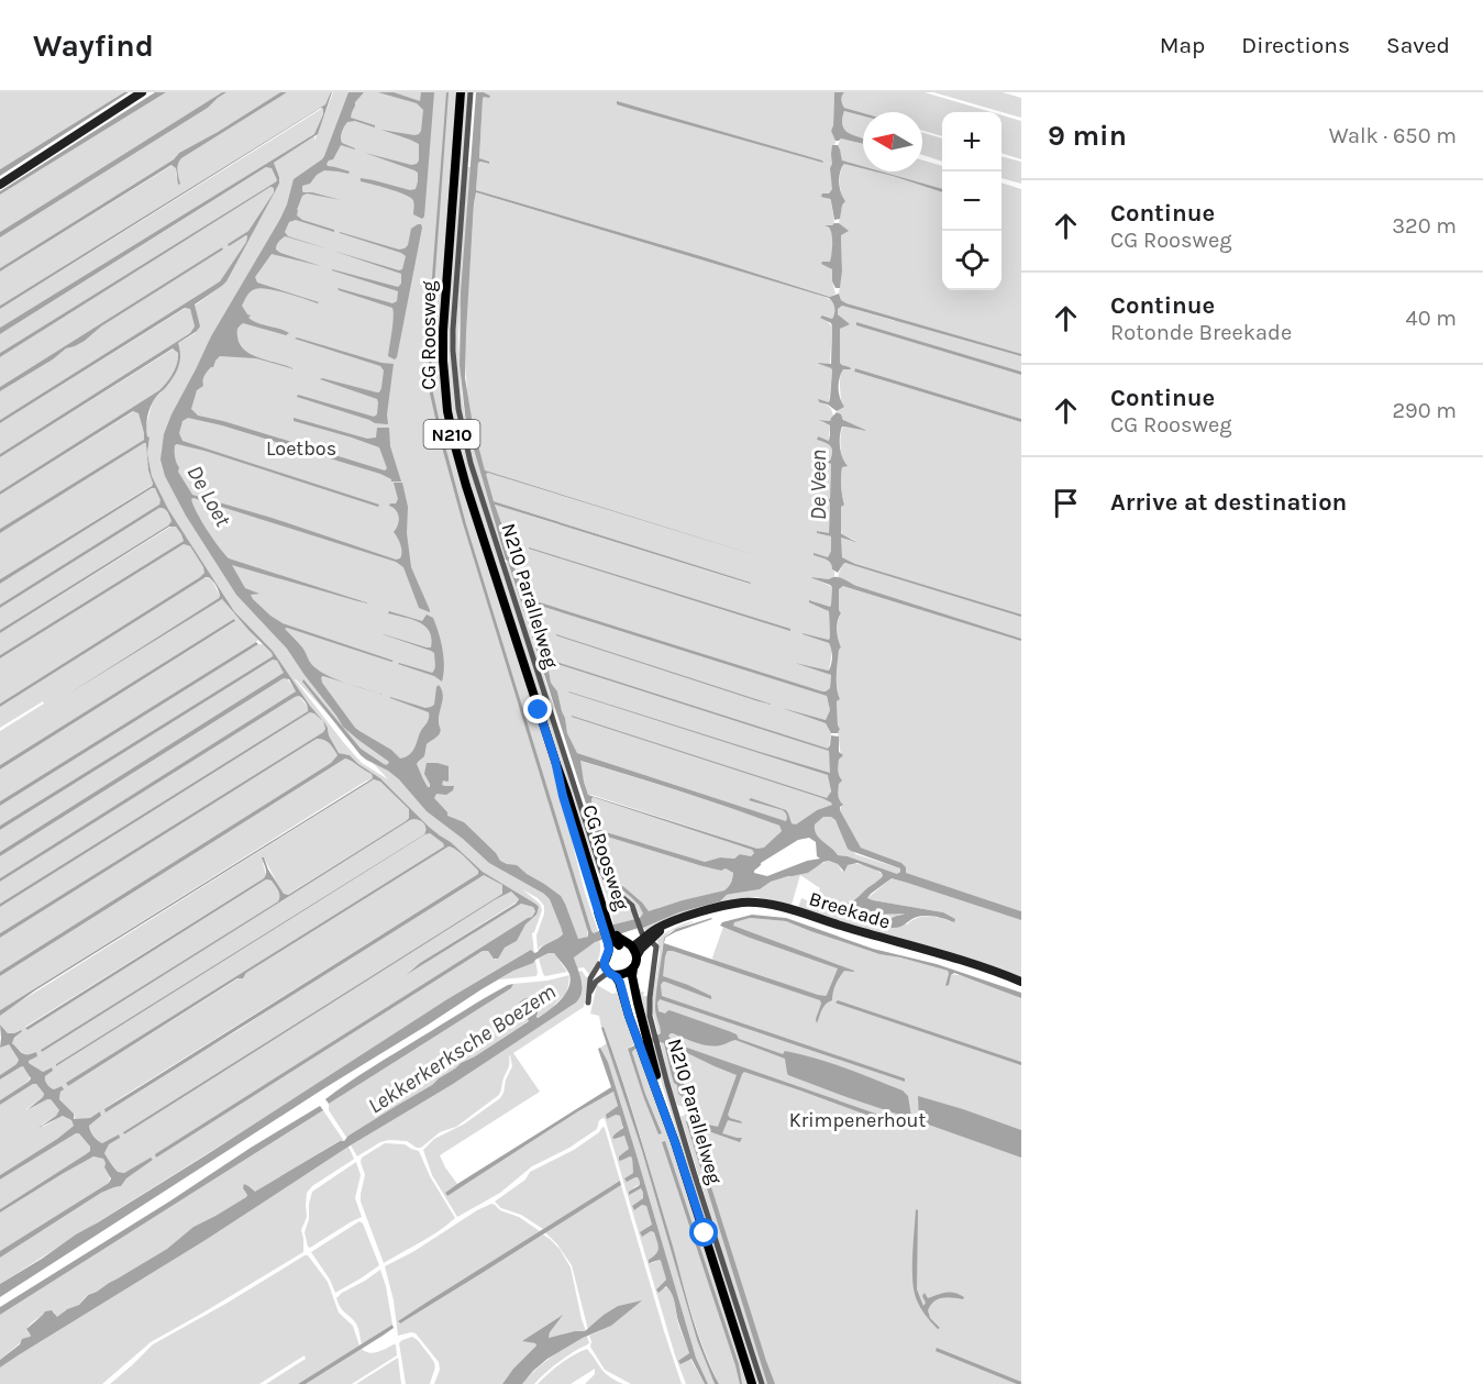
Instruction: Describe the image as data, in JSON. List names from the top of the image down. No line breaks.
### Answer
{"streets":{"main road":["CG Roosweg","N210","Breekade"],"street":["N210 Parallelweg"]},"crossings":[["CG Roosweg","N210"],["CG Roosweg","Breekade"],["N210","N210 Parallelweg"],["N210","Breekade"],["N210 Parallelweg","Breekade"]],"water":["De Veen","De Loet","Lekkerkerksche Boezem"],"parks":["Loetbos","Krimpenerhout"],"north":"left","page":{"header":"Wayfind","nav":["Map","Directions","Saved"],"heading":["9 min","Walk · 650 m"],"map_buttons":["+","−"],"list":[["Continue","CG Roosweg","320 m"],["Continue","Rotonde Breekade","40 m"],["Continue","CG Roosweg","290 m"],"Arrive at destination"]}}
